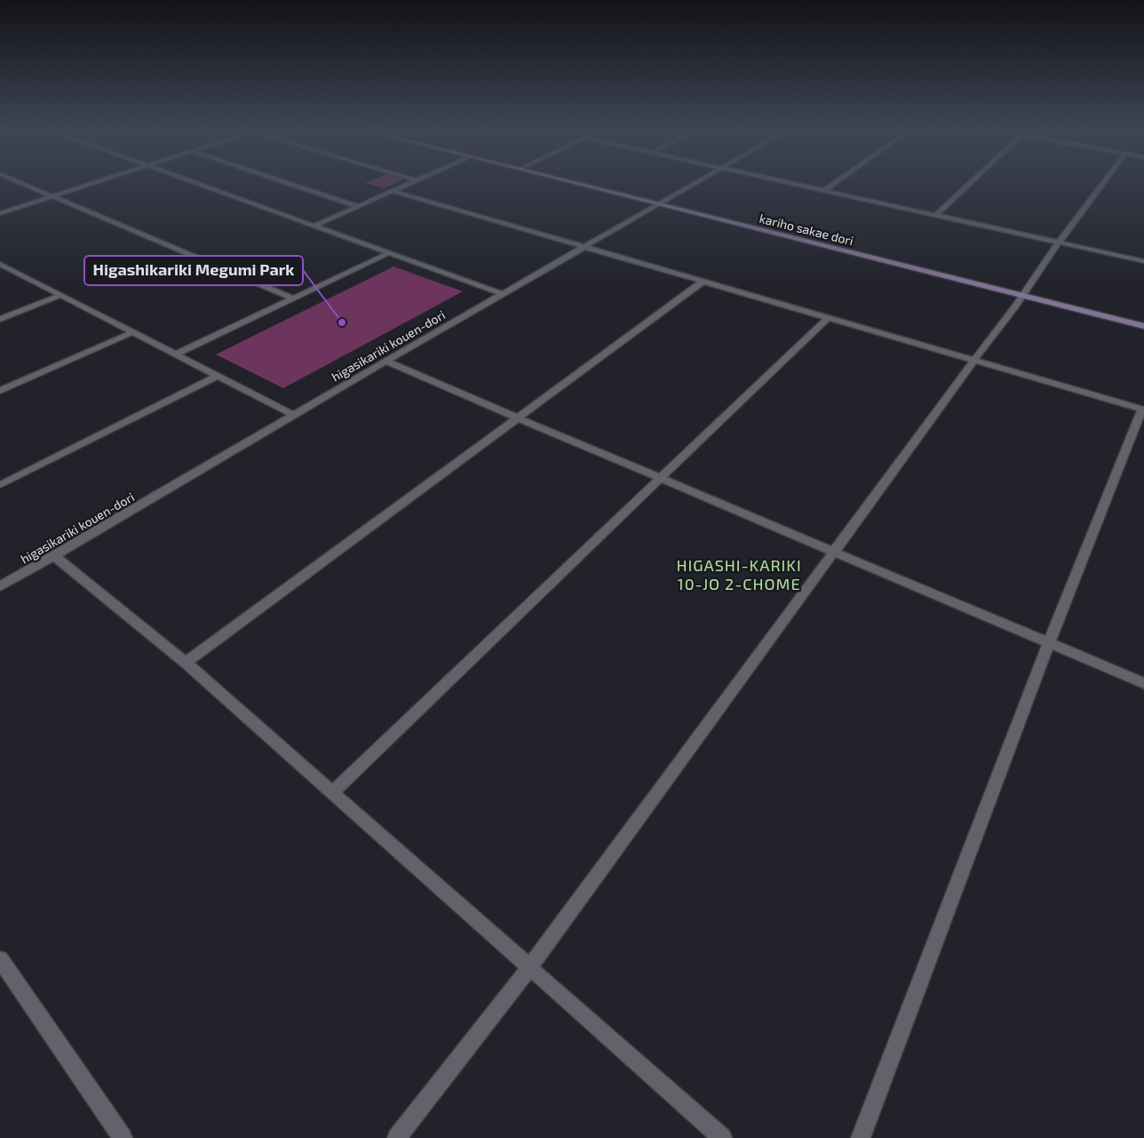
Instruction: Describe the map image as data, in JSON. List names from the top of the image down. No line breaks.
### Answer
{"streets":{"street":["kariho sakae dori","higasikariki kouen-dori"]},"crossings":[["kariho sakae dori","higasikariki kouen-dori"]],"districts":["HIGASHI-KARIKI 10-JO 2-CHOME"],"places":["Higashikariki Megumi Park"]}
